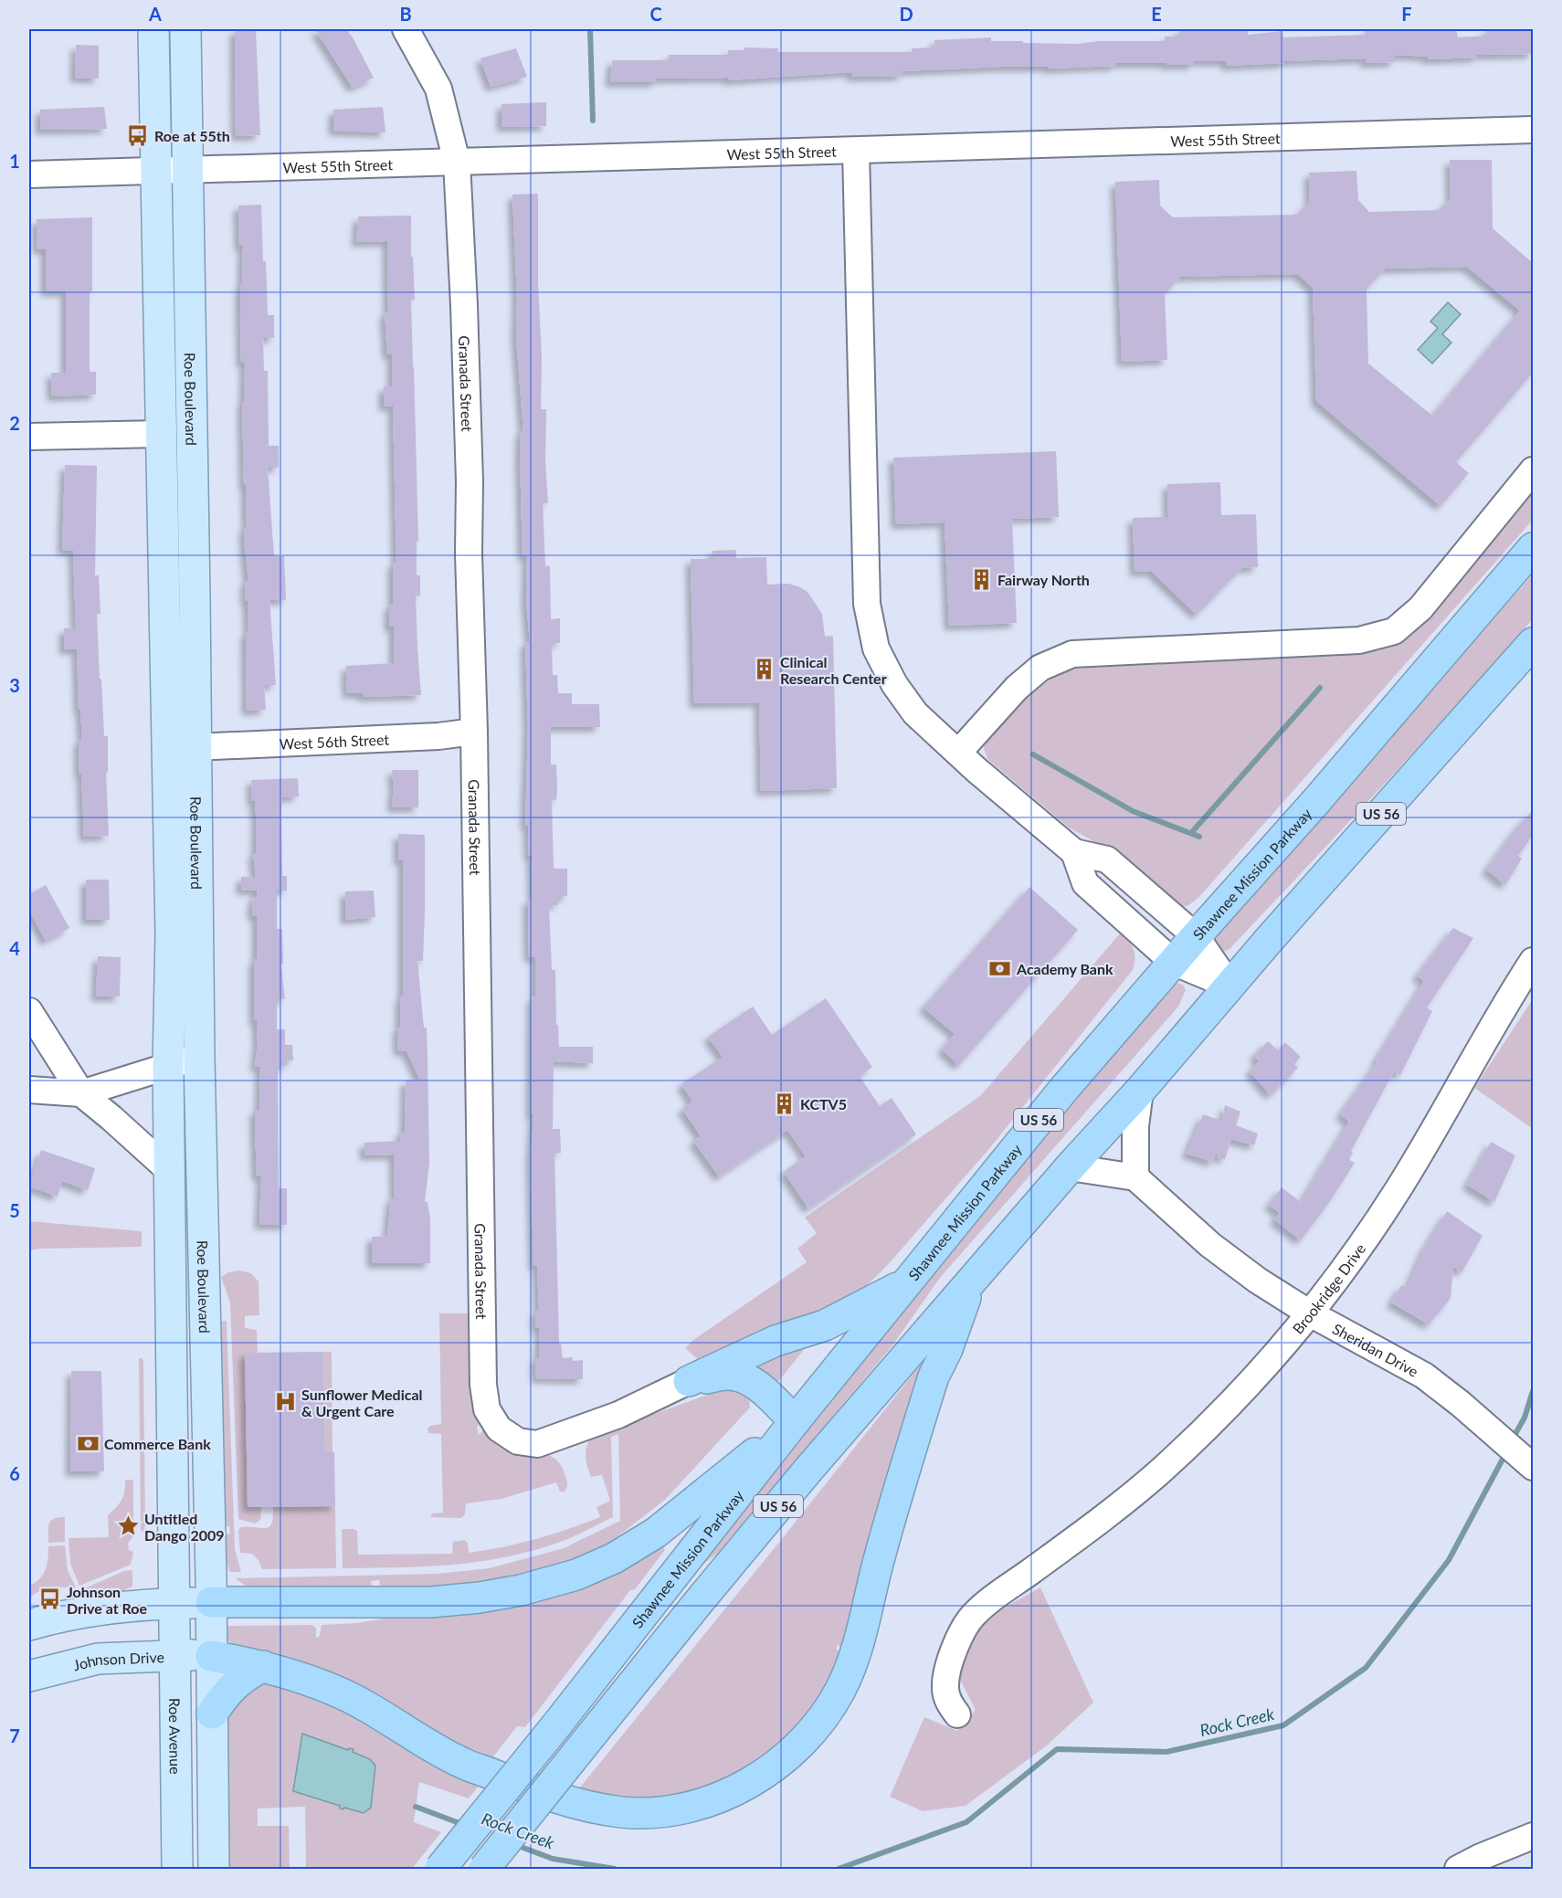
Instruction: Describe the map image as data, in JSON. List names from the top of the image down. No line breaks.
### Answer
{"streets":{"highway":["US 56","Shawnee Mission Parkway"],"main road":["Roe Boulevard","Johnson Drive","Roe Avenue"],"street":["West 55th Street","Granada Street","West 56th Street","Brookridge Drive","Sheridan Drive"]},"crossings":[["West 55th Street","Granada Street"],["West 55th Street","Roe Boulevard"],["Granada Street","West 56th Street"],["Roe Boulevard","West 56th Street"],["Roe Boulevard","Johnson Drive"],["Roe Boulevard","Roe Avenue"],["Brookridge Drive","Sheridan Drive"],["Johnson Drive","Roe Avenue"]],"water":["Rock Creek"],"places":{"bus stop":["Roe at 55th","Johnson Drive at Roe"],"building":["Fairway North","Clinical Research Center","KCTV5"],"bank":["Academy Bank","Commerce Bank"],"hospital":["Sunflower Medical & Urgent Care"],"place":["Untitled Dango 2009"]},"grid":{"columns":["A","B","C","D","E","F"],"rows":["1","2","3","4","5","6","7"]}}
